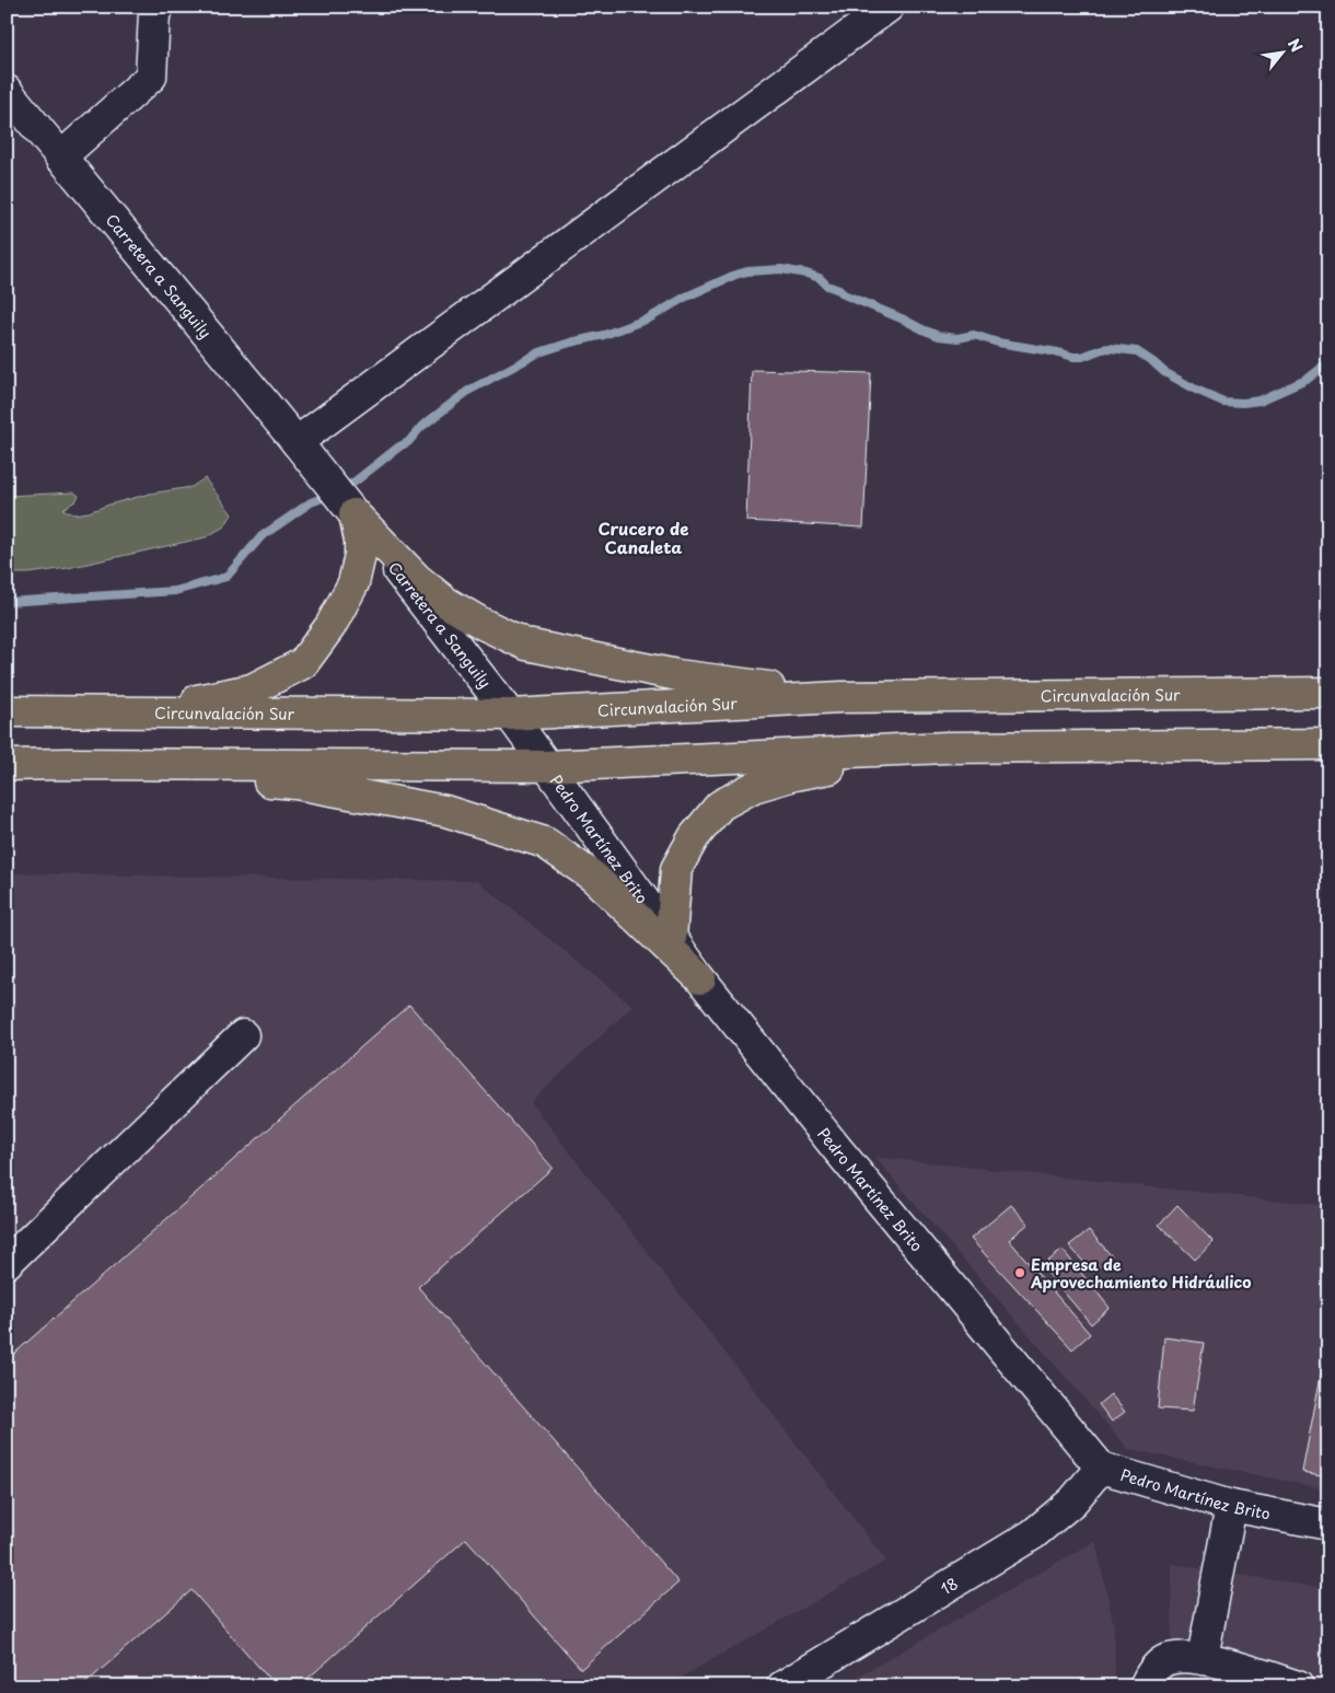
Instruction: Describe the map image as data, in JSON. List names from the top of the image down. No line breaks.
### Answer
{"streets":{"highway":["Circunvalación Sur"],"street":["Carretera a Sanguily","Pedro Martínez Brito","18"]},"crossings":[["Carretera a Sanguily","Circunvalación Sur"],["Carretera a Sanguily","Pedro Martínez Brito"],["Circunvalación Sur","Pedro Martínez Brito"],["Pedro Martínez Brito","18"]],"districts":["Crucero de Canaleta"],"places":["Empresa de Aprovechamiento Hidráulico"],"north":"top right"}
